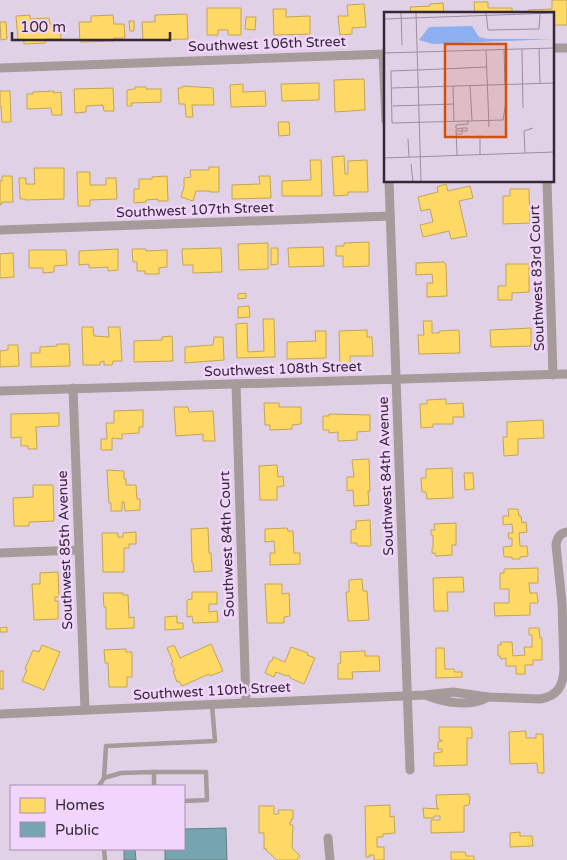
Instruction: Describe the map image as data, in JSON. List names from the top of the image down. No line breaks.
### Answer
{"streets":{"street":["Southwest 106th Street","Southwest 107th Street","Southwest 83rd Court","Southwest 108th Street","Southwest 84th Avenue","Southwest 84th Court","Southwest 85th Avenue","Southwest 110th Street"]},"crossings":[["Southwest 107th Street","Southwest 84th Avenue"],["Southwest 83rd Court","Southwest 108th Street"],["Southwest 108th Street","Southwest 84th Avenue"],["Southwest 108th Street","Southwest 84th Court"],["Southwest 108th Street","Southwest 85th Avenue"],["Southwest 84th Avenue","Southwest 110th Street"],["Southwest 84th Court","Southwest 110th Street"],["Southwest 85th Avenue","Southwest 110th Street"]],"legend":["Homes","Public"],"scale_bar":"100 m"}
